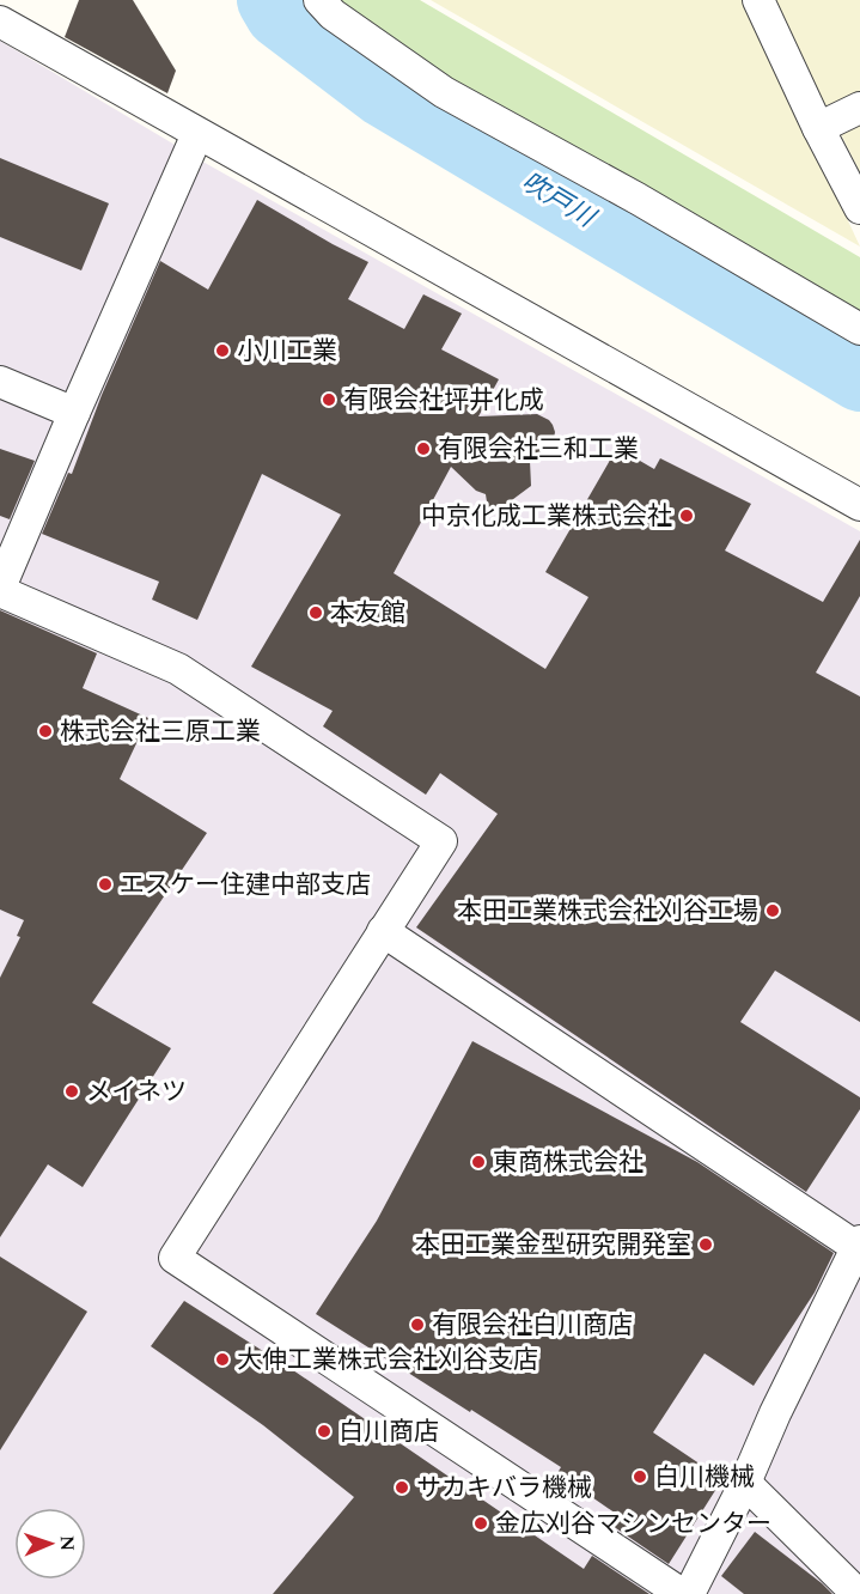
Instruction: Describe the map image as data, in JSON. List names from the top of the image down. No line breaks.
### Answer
{"water":["吹戸川"],"places":["小川工業","有限会社坪井化成","有限会社三和工業","中京化成工業株式会社","本友館","株式会社三原工業","エスケー住建中部支店","本田工業株式会社刈谷工場","メイネツ","東商株式会社","本田工業金型研究開発室","有限会社白川商店","大伸工業株式会社刈谷支店","白川商店","白川機械","サカキバラ機械","金広刈谷マシンセンター"],"north":"right"}
